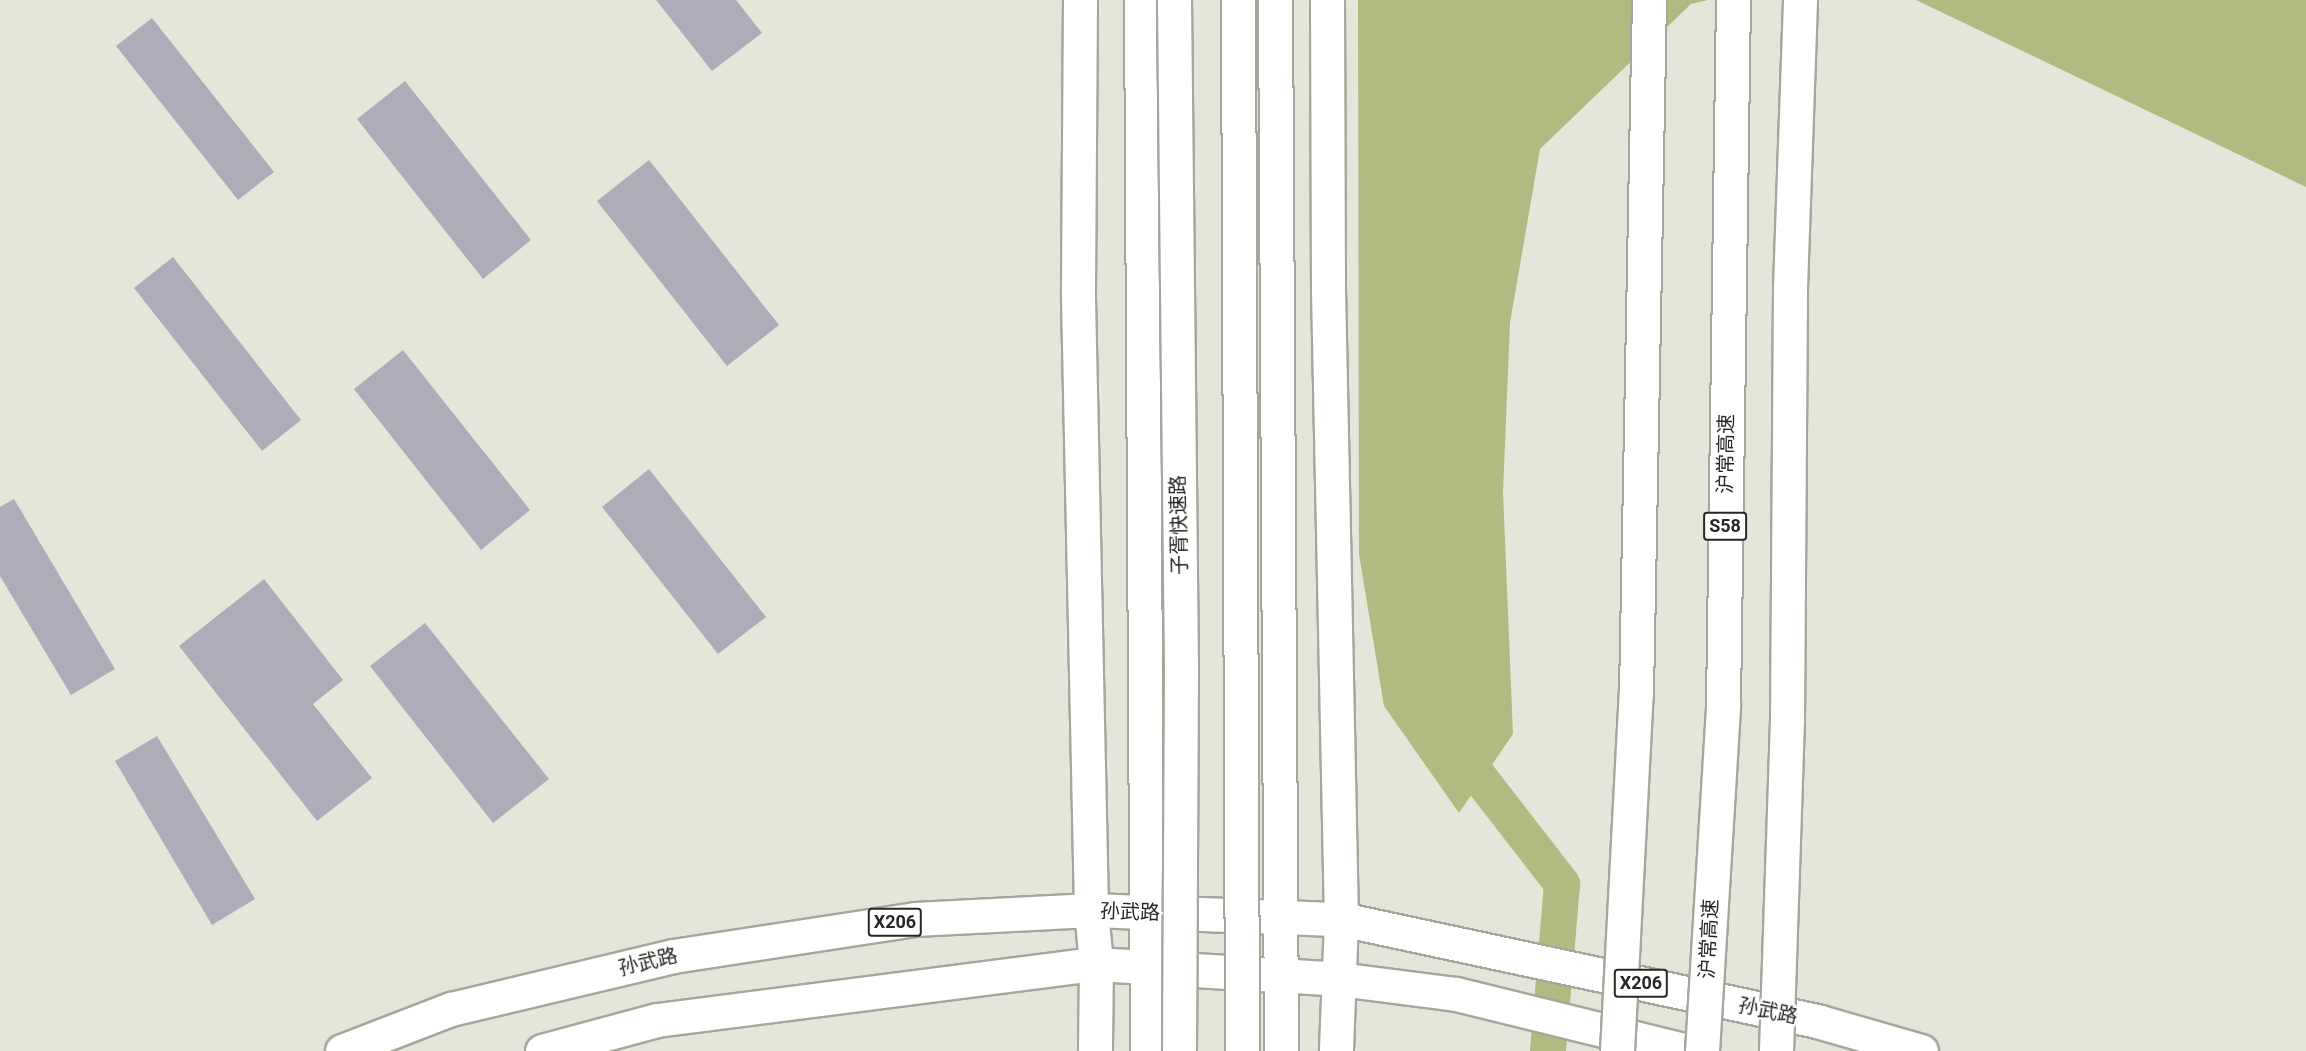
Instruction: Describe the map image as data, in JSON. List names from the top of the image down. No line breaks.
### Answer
{"streets":{"main road":["沪常高速","子胥快速路","S58","孙武路","X206"]}}
